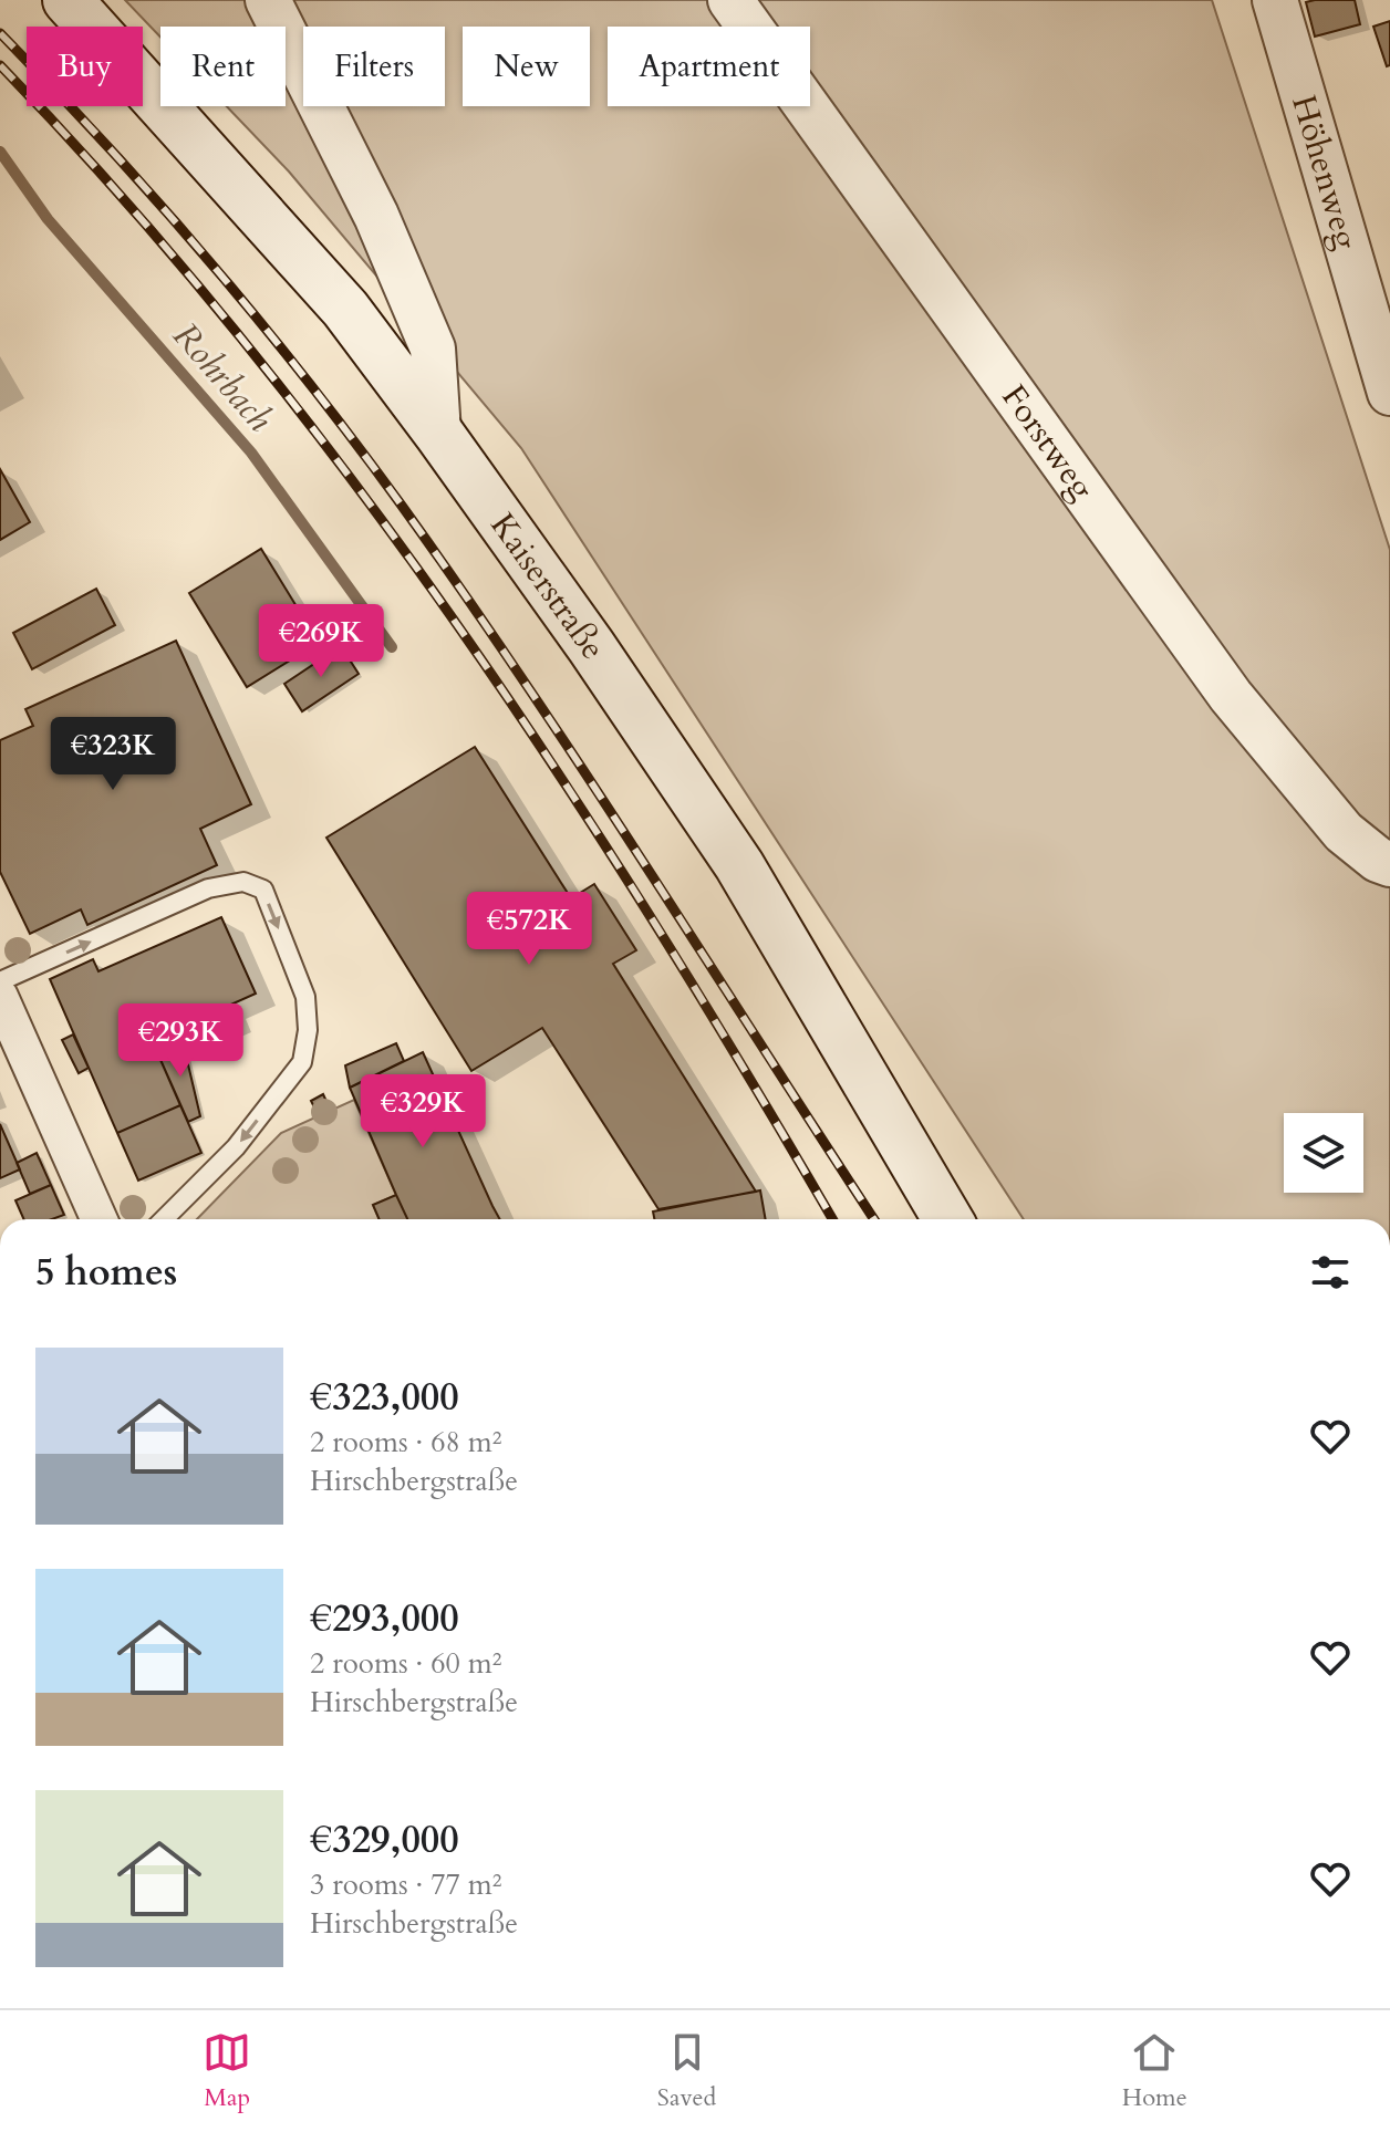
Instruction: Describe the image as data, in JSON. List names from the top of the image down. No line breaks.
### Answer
{"streets":{"main road":["Kaiserstraße"],"street":["Höhenweg","Forstweg"]},"water":["Rohrbach"],"page":{"chip":["Buy","Rent","Filters","New","Apartment"],"price":["€269K","€323K","€572K","€293K","€329K"],"heading":"5 homes","list":[{"name":"€323,000","note":"2 rooms · 68 m² · Hirschbergstraße"},{"name":"€293,000","note":"2 rooms · 60 m² · Hirschbergstraße"},{"name":"€329,000","note":"3 rooms · 77 m² · Hirschbergstraße"}],"tabs":["Map","Saved","Home"]}}
